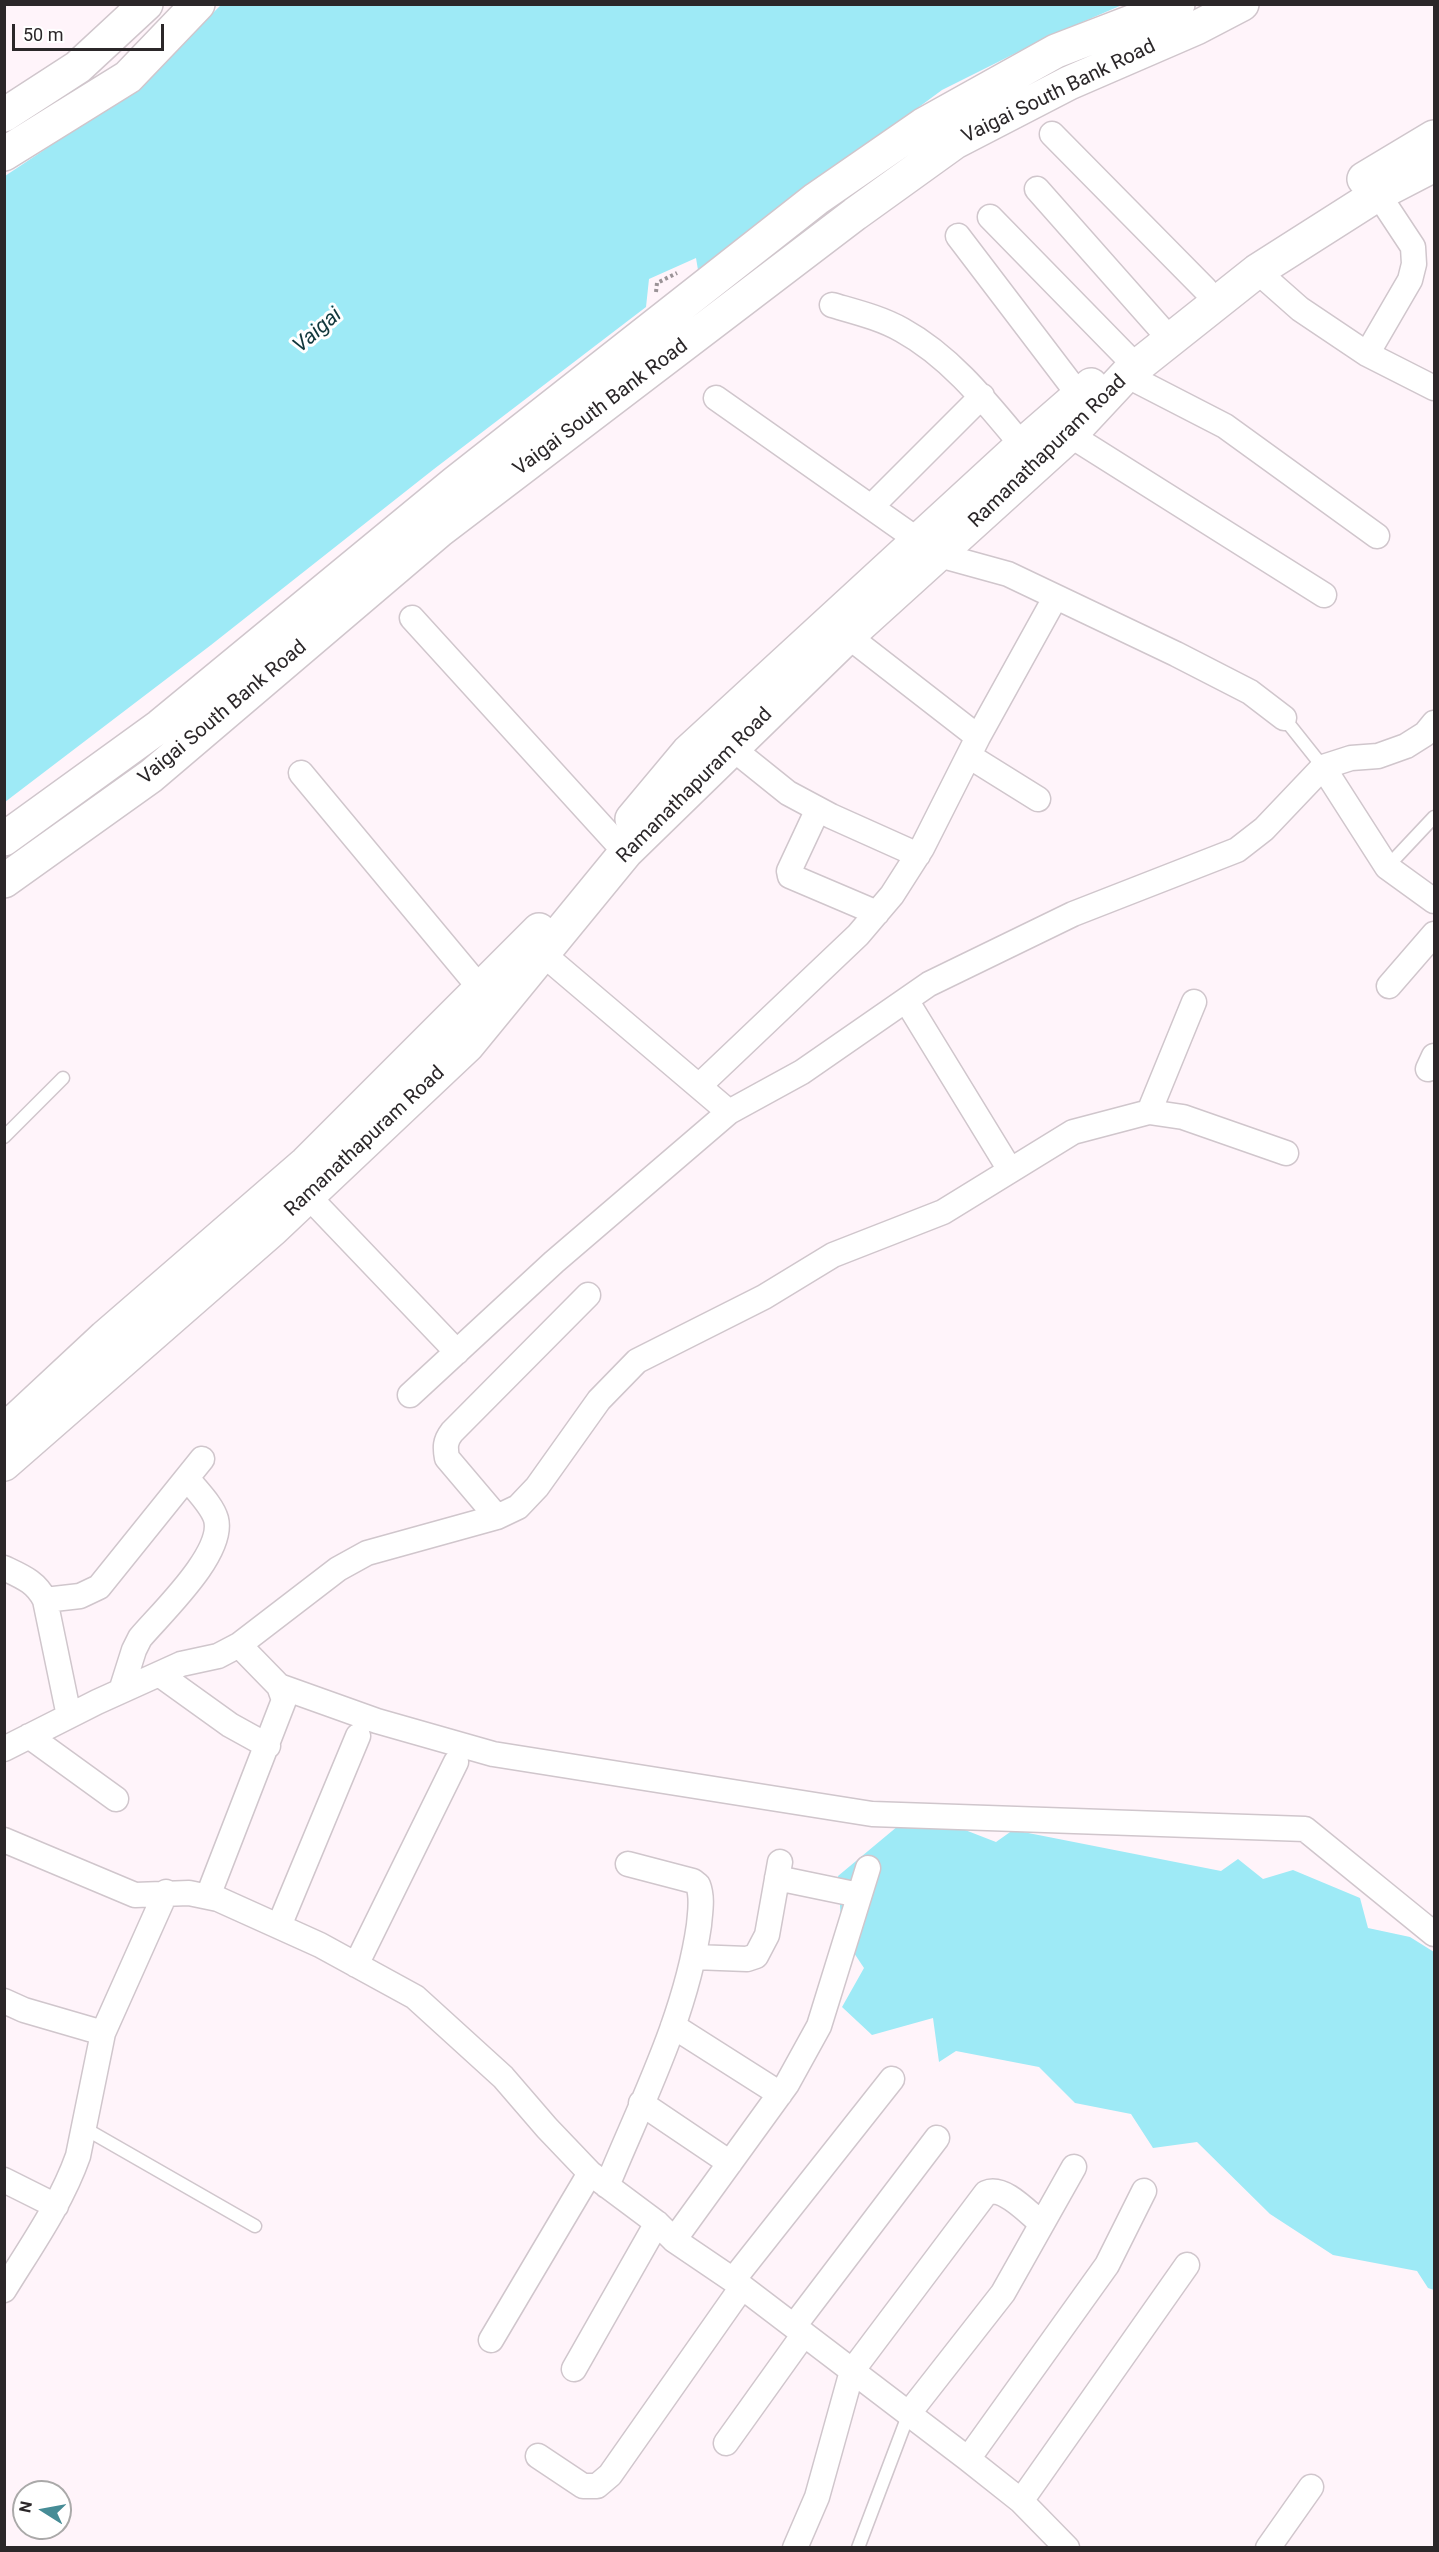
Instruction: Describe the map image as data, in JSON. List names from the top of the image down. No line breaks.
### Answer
{"streets":{"main road":["Vaigai South Bank Road","Ramanathapuram Road"]},"water":["Vaigai"],"scale_bar":"50 m","north":"left"}
